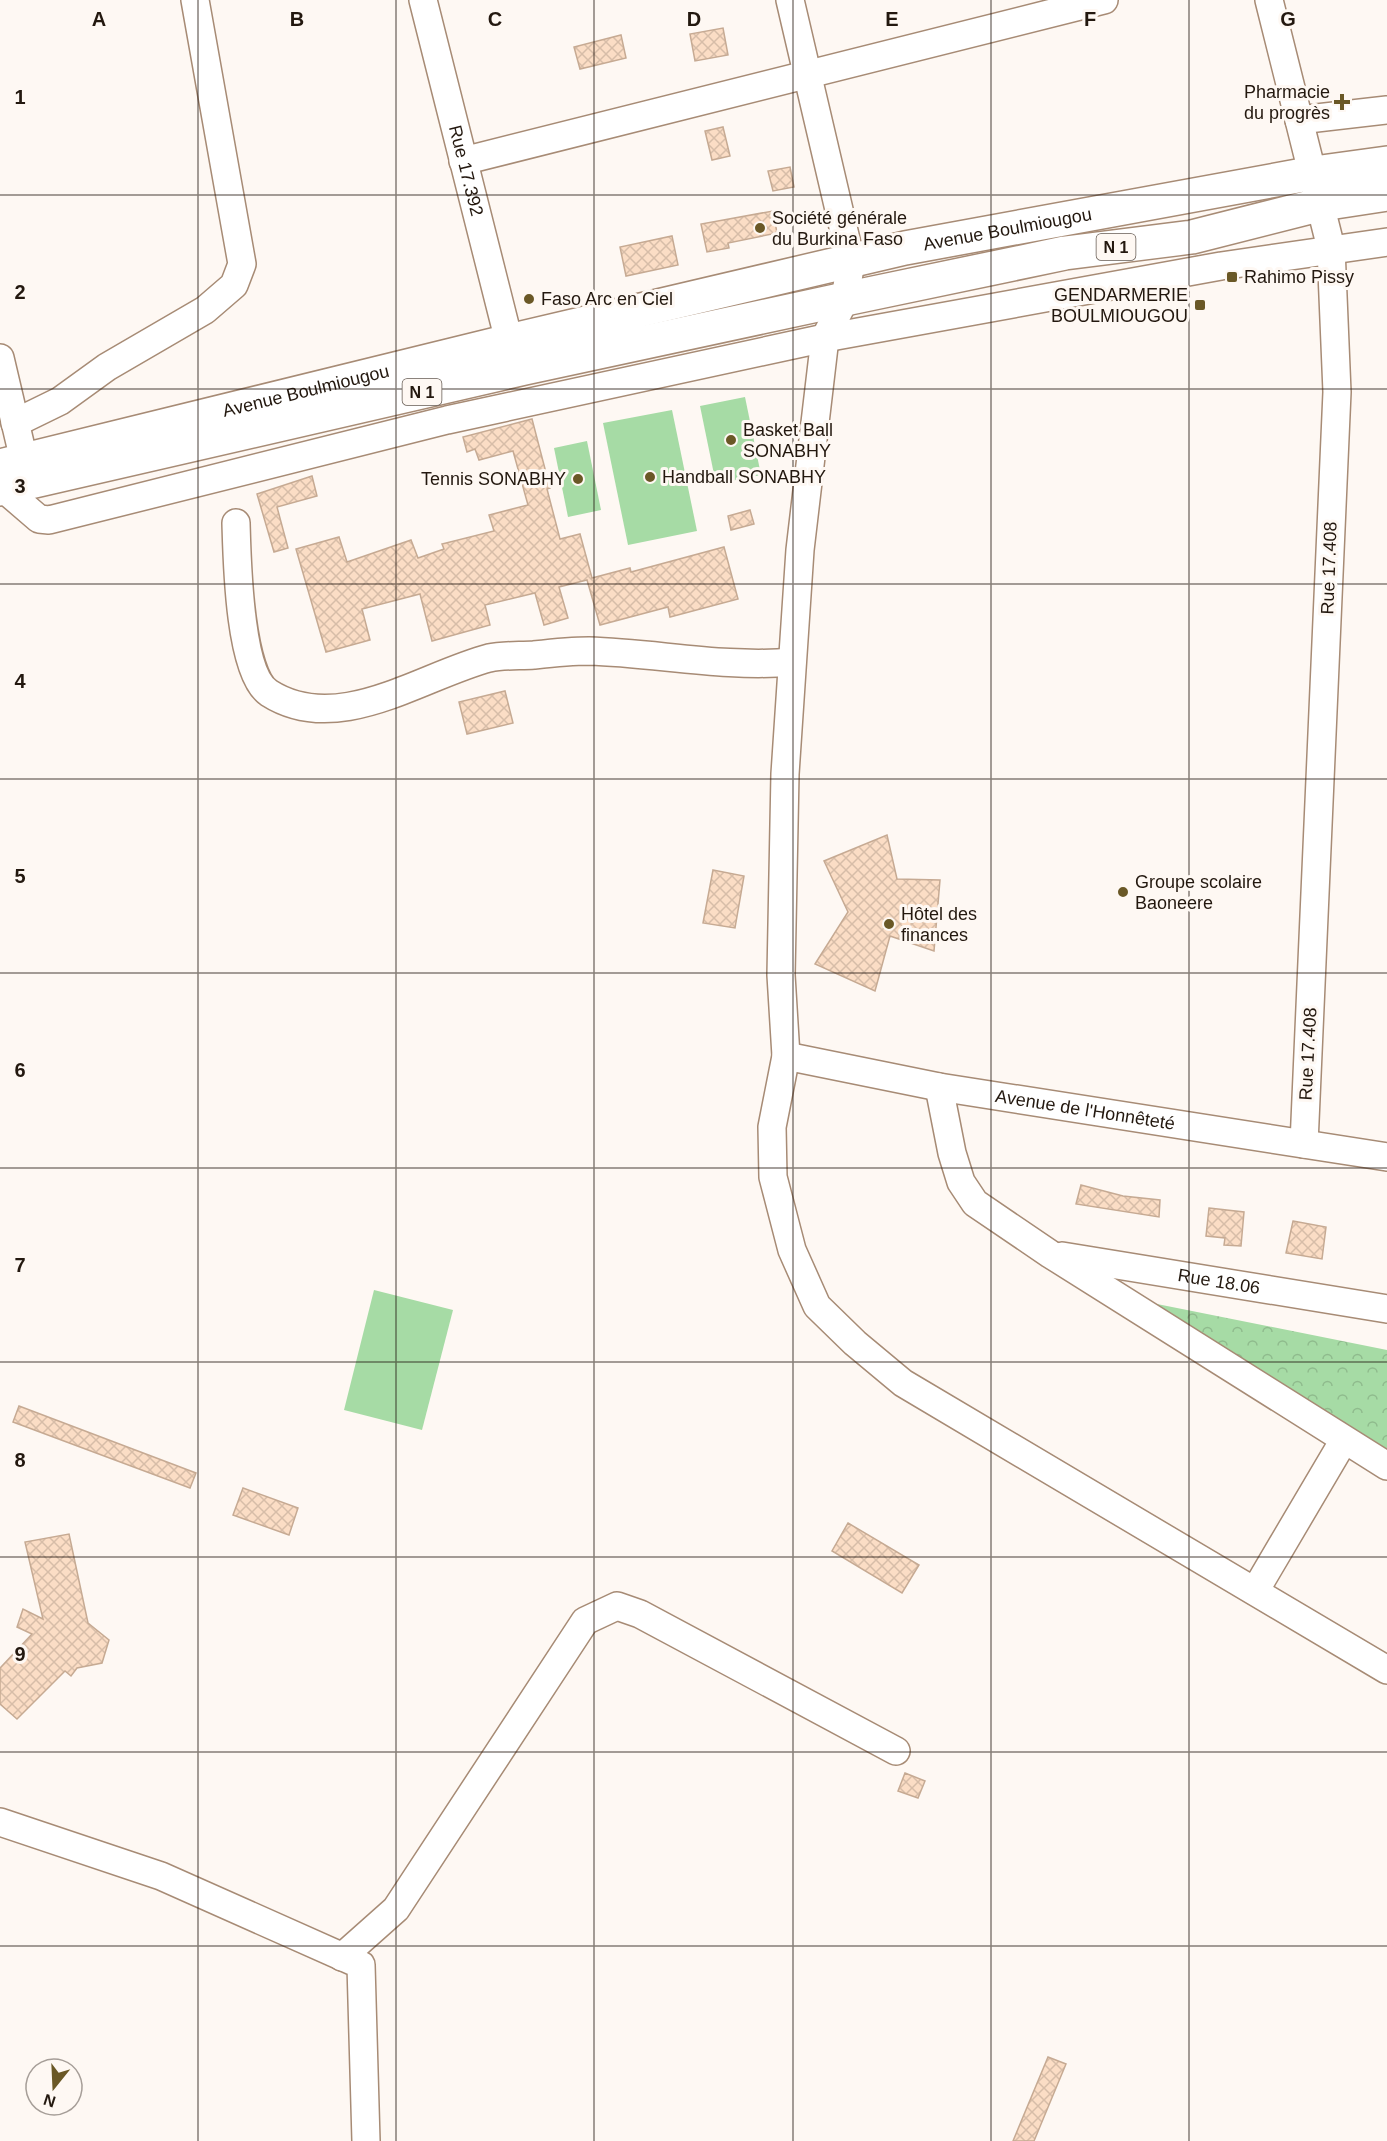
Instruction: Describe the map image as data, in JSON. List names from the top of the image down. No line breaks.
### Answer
{"streets":{"highway":["Avenue Boulmiougou","N 1"],"street":["Rue 17.392","Rue 17.408","Avenue de l'Honnêteté","Rue 18.06"]},"crossings":[["Rue 17.392","Avenue Boulmiougou"],["Avenue Boulmiougou","Rue 17.408"],["Rue 17.408","Avenue de l'Honnêteté"]],"places":{"health":["Pharmacie du progrès"],"other":["Société générale du Burkina Faso","Faso Arc en Ciel","Basket Ball SONABHY","Handball SONABHY","Tennis SONABHY","Groupe scolaire Baoneere","Hôtel des finances"],"transit":["Rahimo Pissy","GENDARMERIE BOULMIOUGOU"]},"north":"bottom","grid":{"columns":["A","B","C","D","E","F","G"],"rows":["1","2","3","4","5","6","7","8","9"]}}
